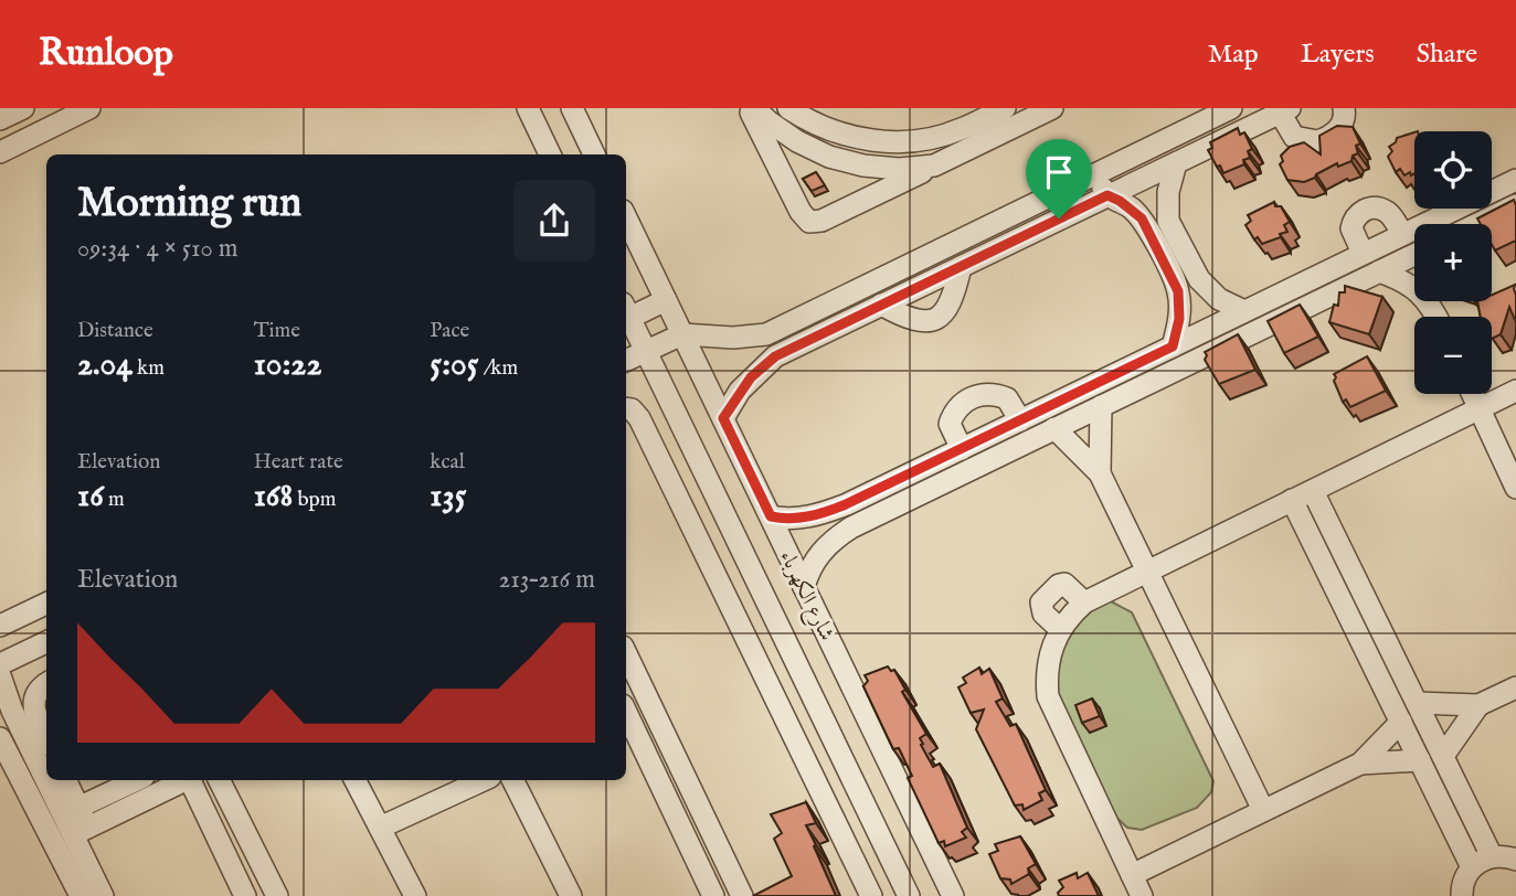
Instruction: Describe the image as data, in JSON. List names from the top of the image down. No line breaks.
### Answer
{"streets":{"street":["شارع الكهرباء"]},"page":{"header":"Runloop","nav":["Map","Layers","Share"],"map_buttons":["+","−"],"heading":["Morning run","09:34 · 4 × 510 m"],"stats":[["Distance","2.04 km"],["Time","10:22"],["Pace","5:05 /km"],["Elevation","16 m"],["Heart rate","168 bpm"],["kcal","135"]],"chart":["Elevation","213–216 m"]}}
